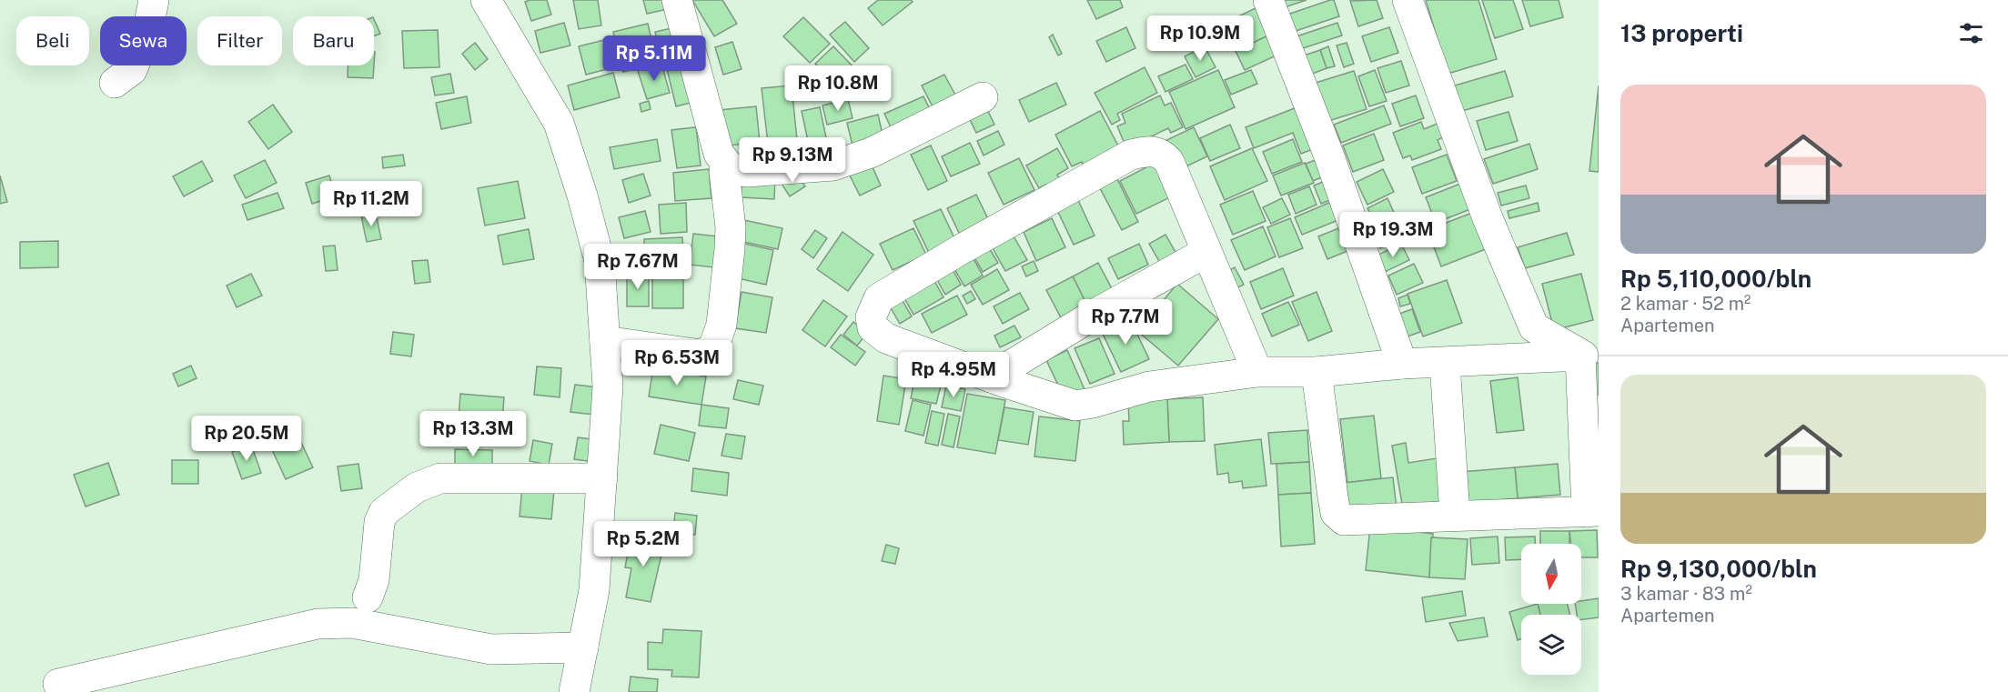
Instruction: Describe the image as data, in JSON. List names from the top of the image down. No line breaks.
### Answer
{"north":"bottom","page":{"heading":"13 properti","price":["Rp 10.9M","Rp 5.11M","Rp 10.8M","Rp 9.13M","Rp 11.2M","Rp 19.3M","Rp 7.67M","Rp 7.7M","Rp 6.53M","Rp 4.95M","Rp 13.3M","Rp 20.5M","Rp 5.2M"],"chip":["Beli","Sewa","Filter","Baru"],"list":[{"name":"Rp 5,110,000/bln","note":"2 kamar · 52 m² · Apartemen"},{"name":"Rp 9,130,000/bln","note":"3 kamar · 83 m² · Apartemen"}]}}
